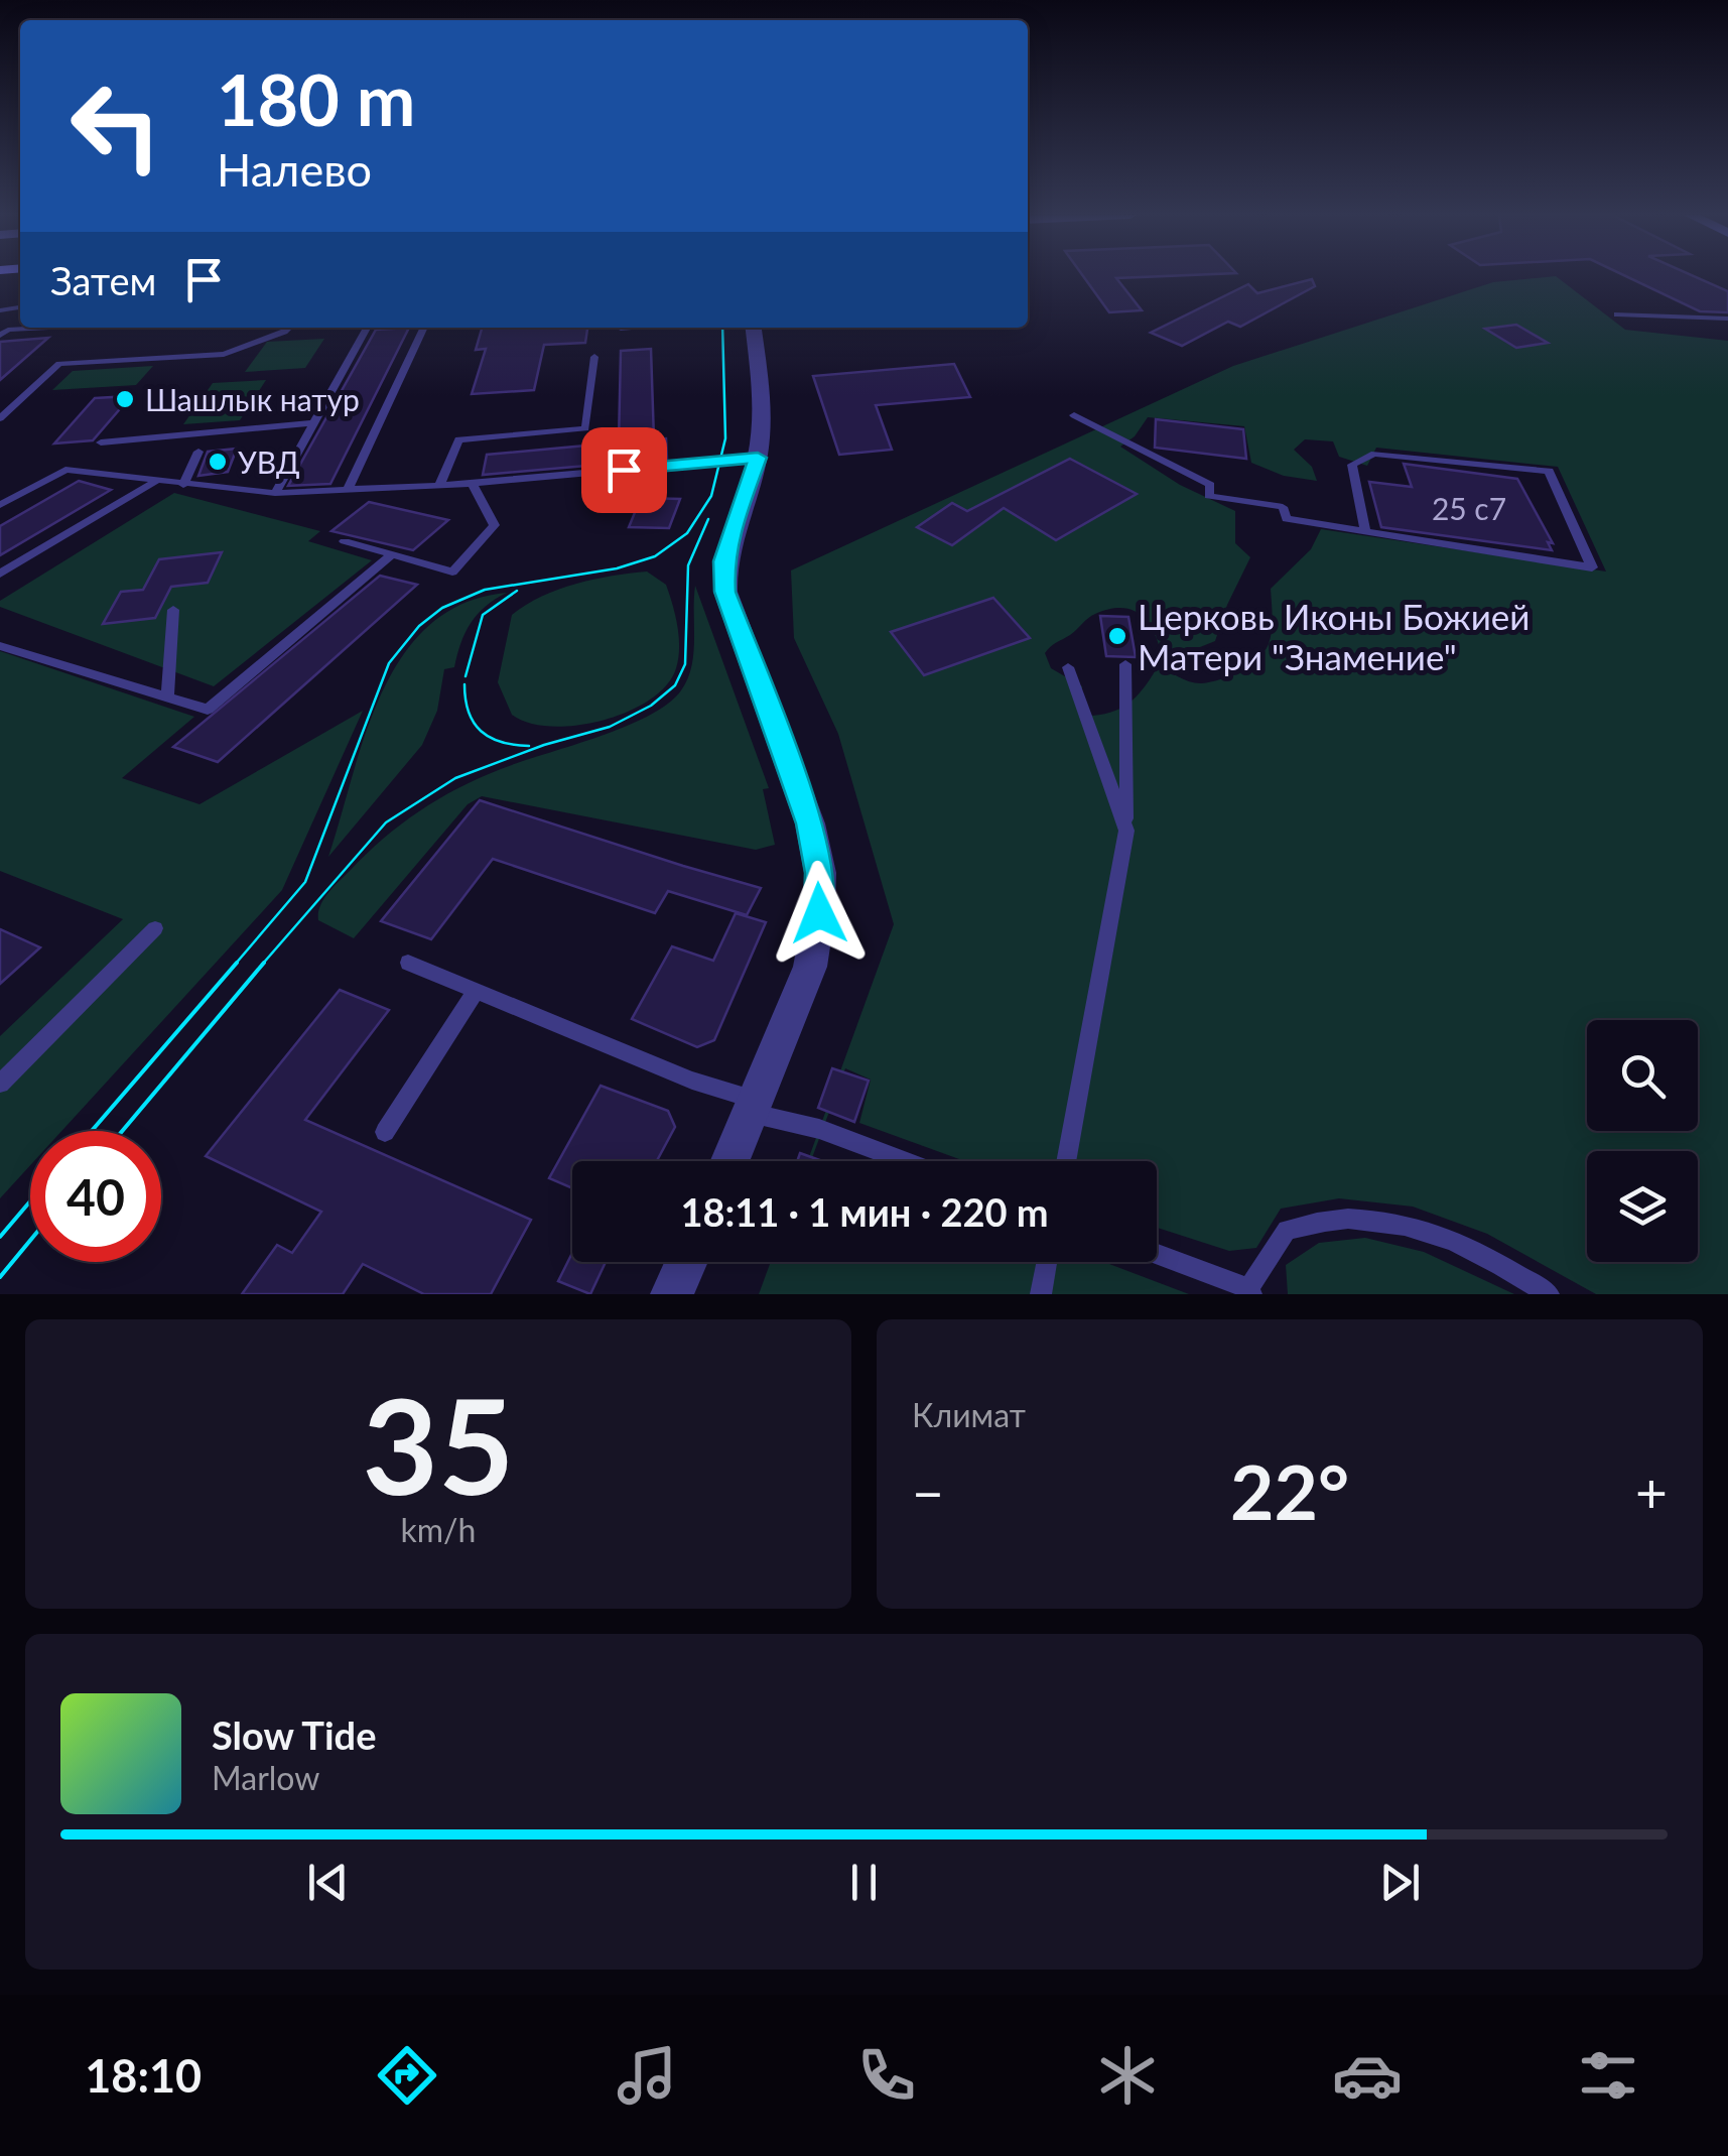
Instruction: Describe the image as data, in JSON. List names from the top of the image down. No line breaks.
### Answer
{"places":["Шашлык натур","УВД","Церковь Иконы Божией Матери \"Знамение\""],"house_numbers":["25 с7"],"page":{"turn":["180 m","Налево"],"then":"Затем","limit":"40","trip":"18:11 · 1 мин · 220 m","tile":[["35","km/h"],"Климат"],"heat":["−","22°","+"],"song":["Slow Tide","Marlow"],"tabs":"18:10"}}
